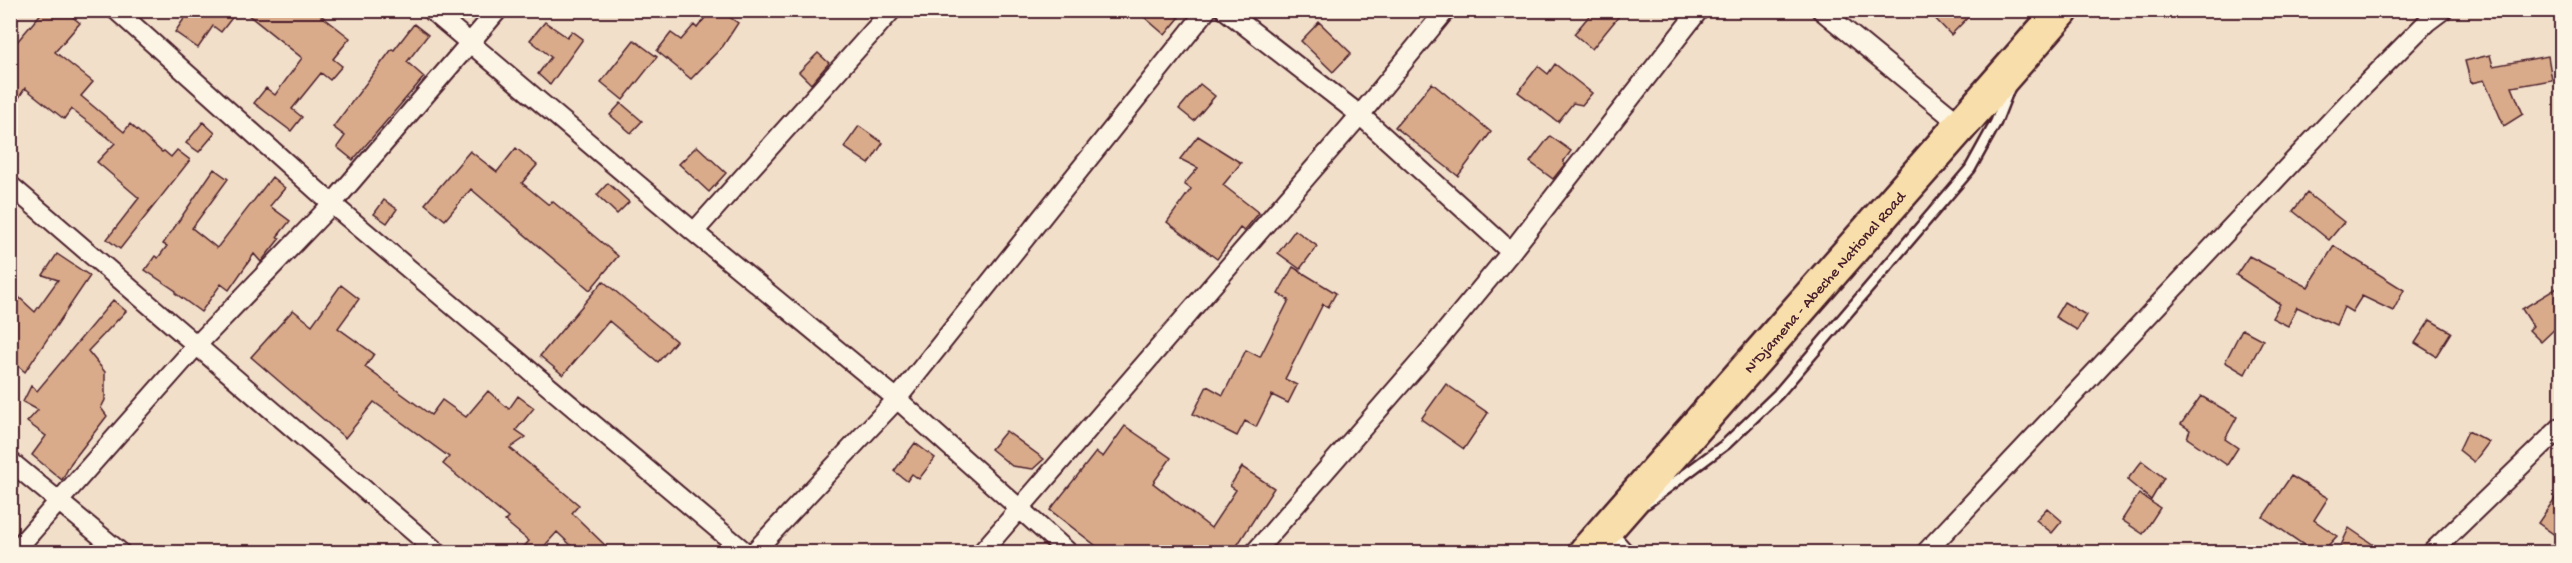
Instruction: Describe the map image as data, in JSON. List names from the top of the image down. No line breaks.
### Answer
{"streets":{"highway":["N'Djamena - Abeche National Road"]}}
